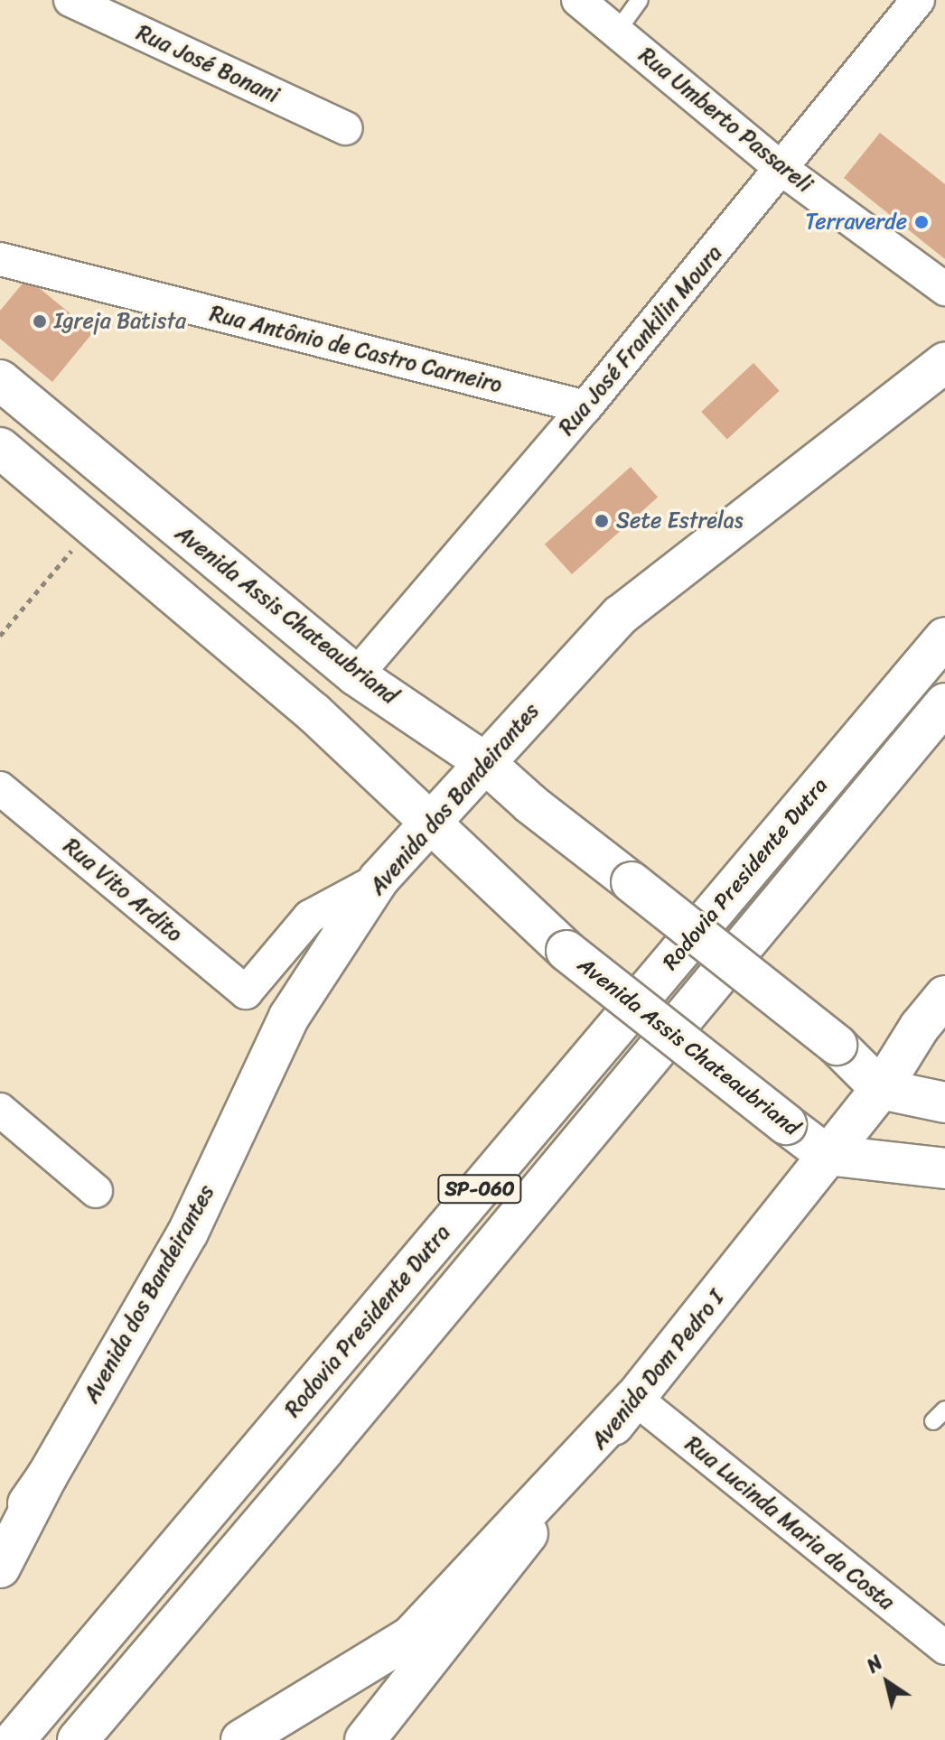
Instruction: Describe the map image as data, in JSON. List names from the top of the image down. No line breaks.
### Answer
{"streets":{"main road":["Avenida Assis Chateaubriand","Avenida dos Bandeirantes","Rodovia Presidente Dutra","SP-060","Avenida Dom Pedro I"],"street":["Rua José Bonani","Rua Umberto Passareli","Rua José Frankilin Moura","Rua Antônio de Castro Carneiro","Rua Vito Ardito","Rua Lucinda Maria da Costa"]},"crossings":[["Rua Umberto Passareli","Rua José Frankilin Moura"],["Rua José Frankilin Moura","Rua Antônio de Castro Carneiro"],["Rua José Frankilin Moura","Avenida Assis Chateaubriand"],["Avenida Assis Chateaubriand","Avenida dos Bandeirantes"],["Avenida Assis Chateaubriand","Avenida Dom Pedro I"],["Avenida dos Bandeirantes","Rua Vito Ardito"],["Avenida Dom Pedro I","Rua Lucinda Maria da Costa"]],"places":["Terraverde","Igreja Batista","Sete Estrelas"],"north":"top left"}
